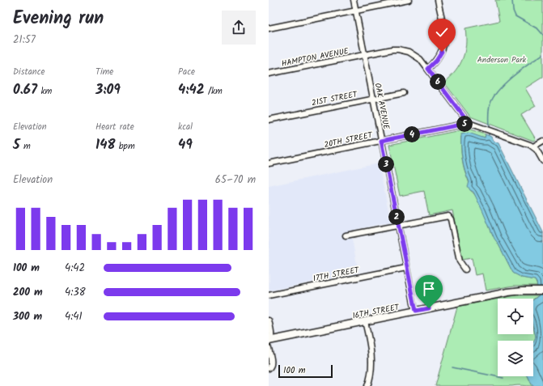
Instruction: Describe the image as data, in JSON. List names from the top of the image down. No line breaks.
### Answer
{"streets":{"main road":["16TH STREET"],"street":["HAMPTON AVENUE","21ST STREET","OAK AVENUE","20TH STREET","17TH STREET"]},"crossings":[["HAMPTON AVENUE","OAK AVENUE"],["HAMPTON AVENUE","20TH STREET"],["21ST STREET","OAK AVENUE"],["OAK AVENUE","20TH STREET"],["OAK AVENUE","17TH STREET"],["OAK AVENUE","16TH STREET"]],"parks":["Anderson Park"],"scale_bar":"100 m","page":{"heading":["Evening run","21:57"],"stats":[["Distance","0.67 km"],["Time","3:09"],["Pace","4:42 /km"],["Elevation","5 m"],["Heart rate","148 bpm"],["kcal","49"]],"pins":["6","5","4","3","2"],"chart":["Elevation","65–70 m"],"list":[{"name":"100 m","note":"4:42"},{"name":"200 m","note":"4:38"},{"name":"300 m","note":"4:41"}],"scale":"100 m"}}
